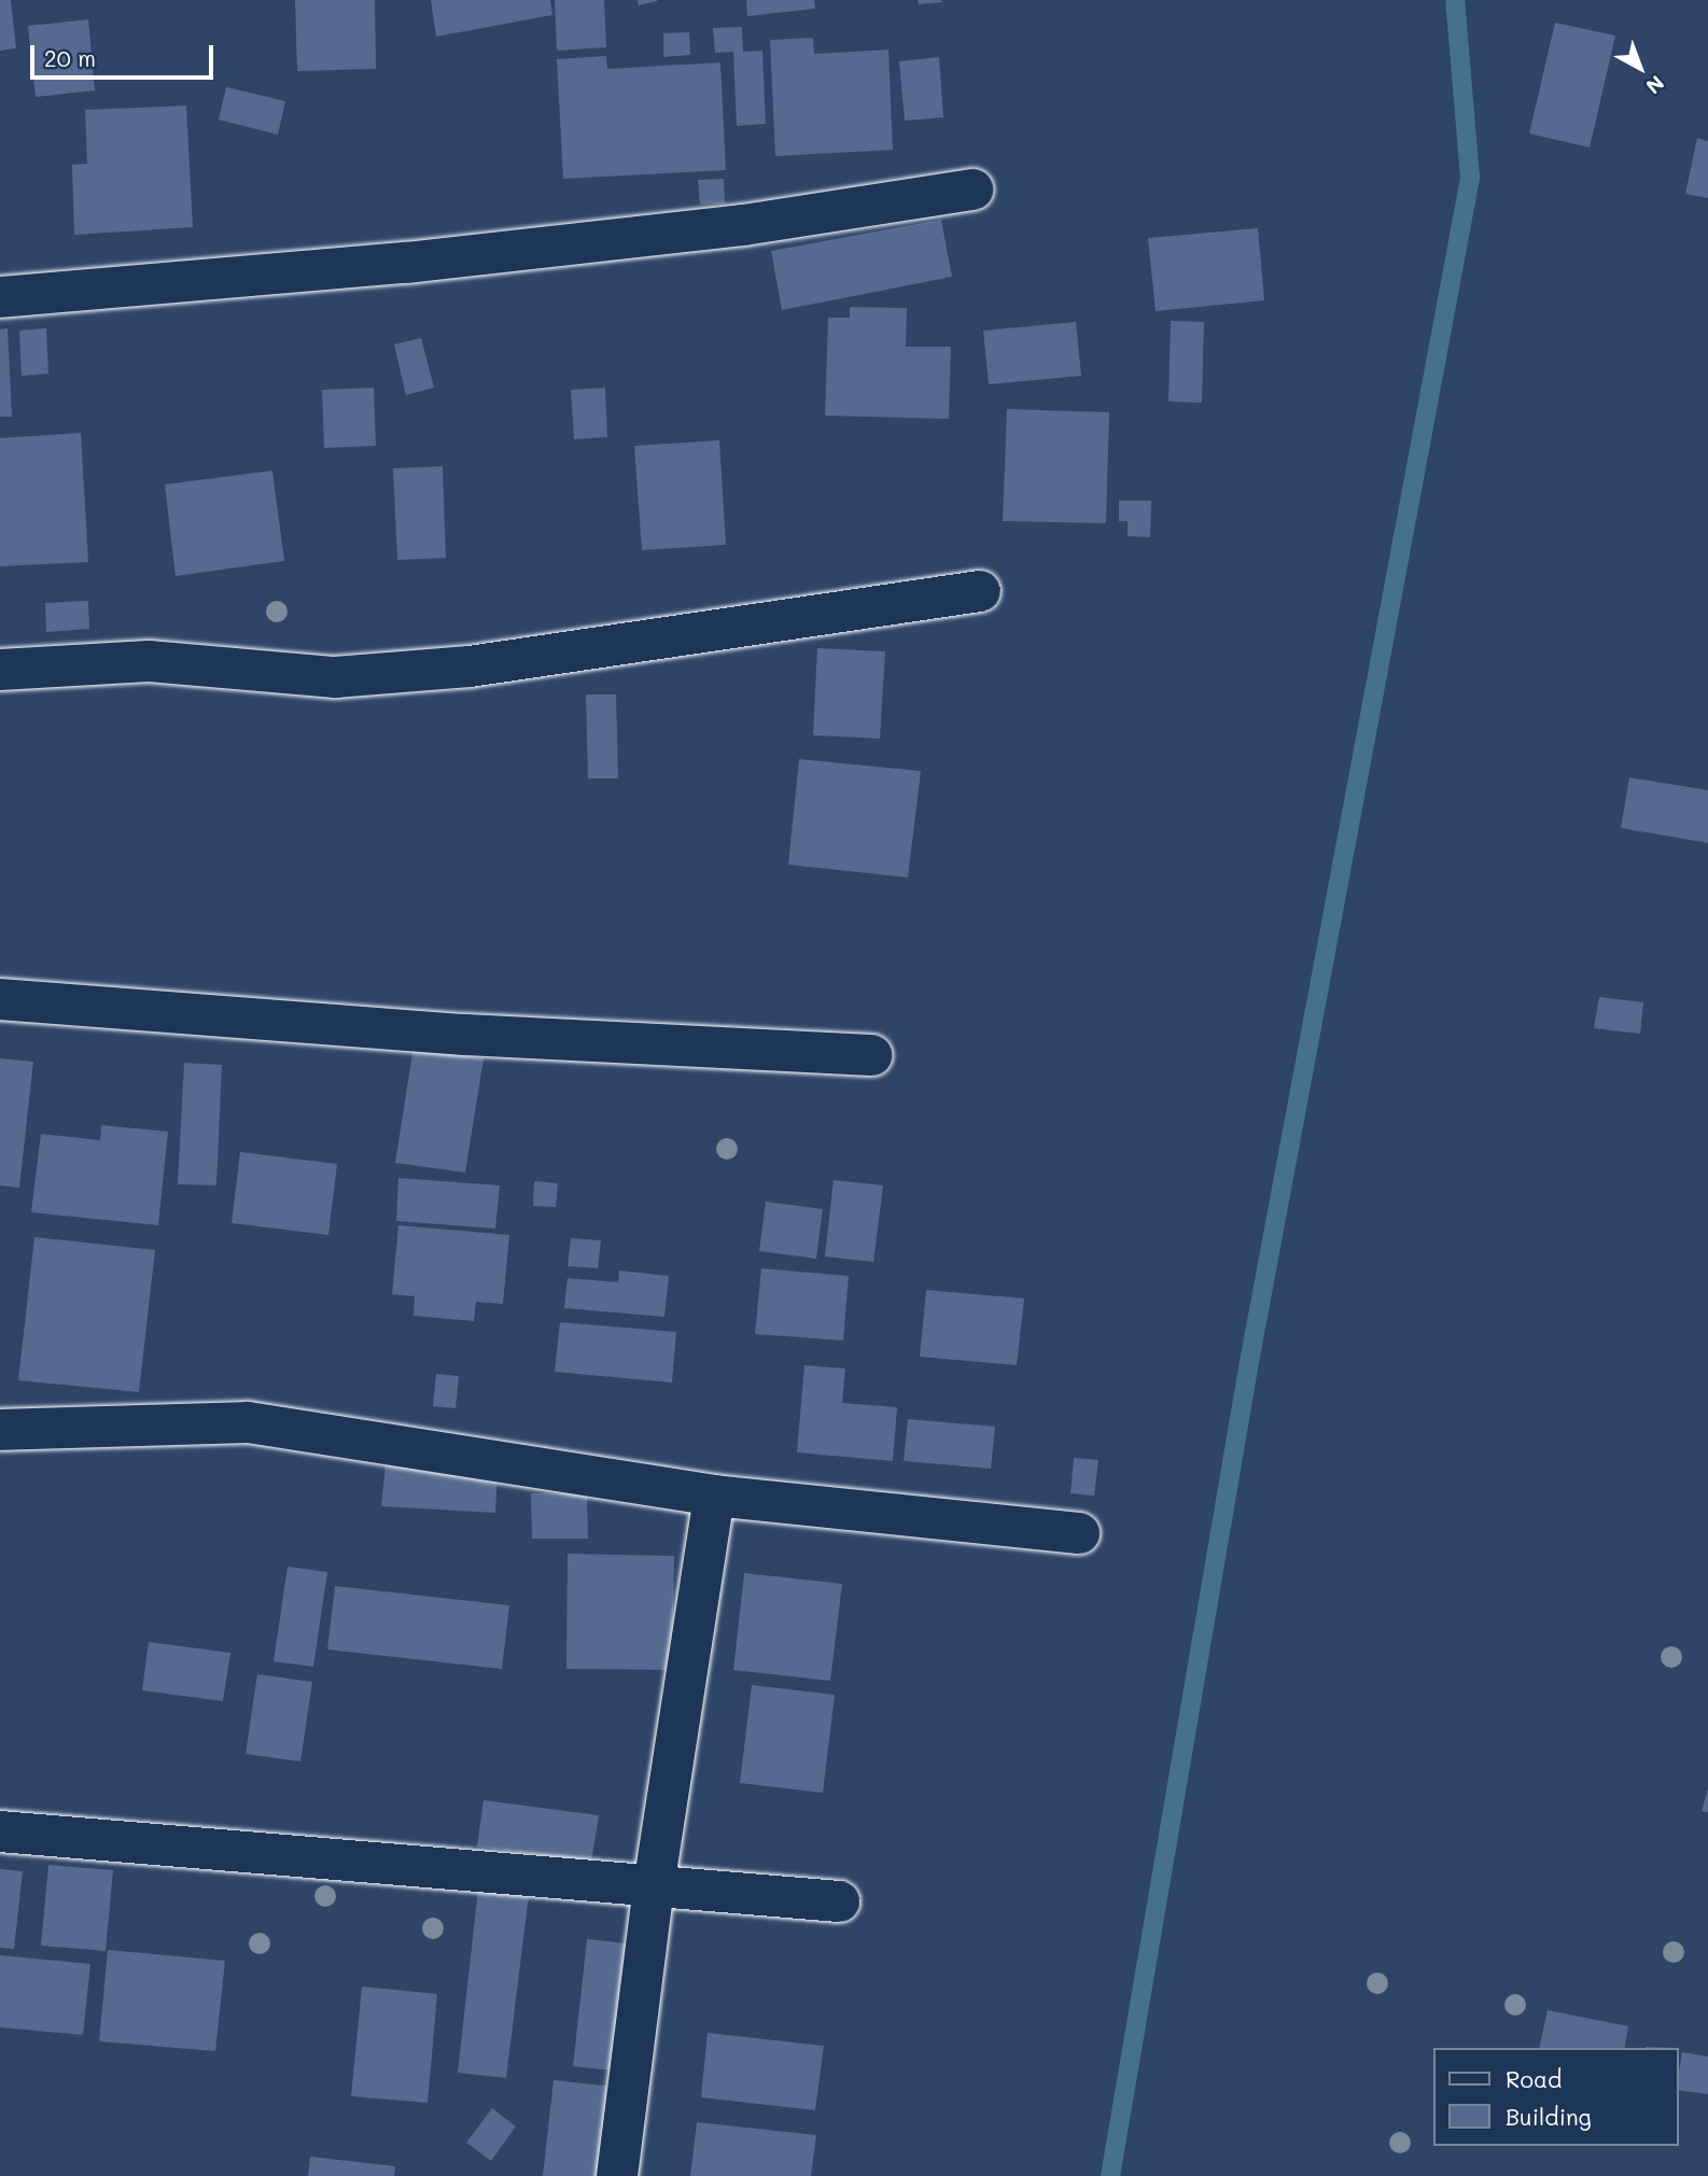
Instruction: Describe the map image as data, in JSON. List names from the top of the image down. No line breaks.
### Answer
{"legend":["Road","Building"],"scale_bar":"20 m","north":"bottom right"}
